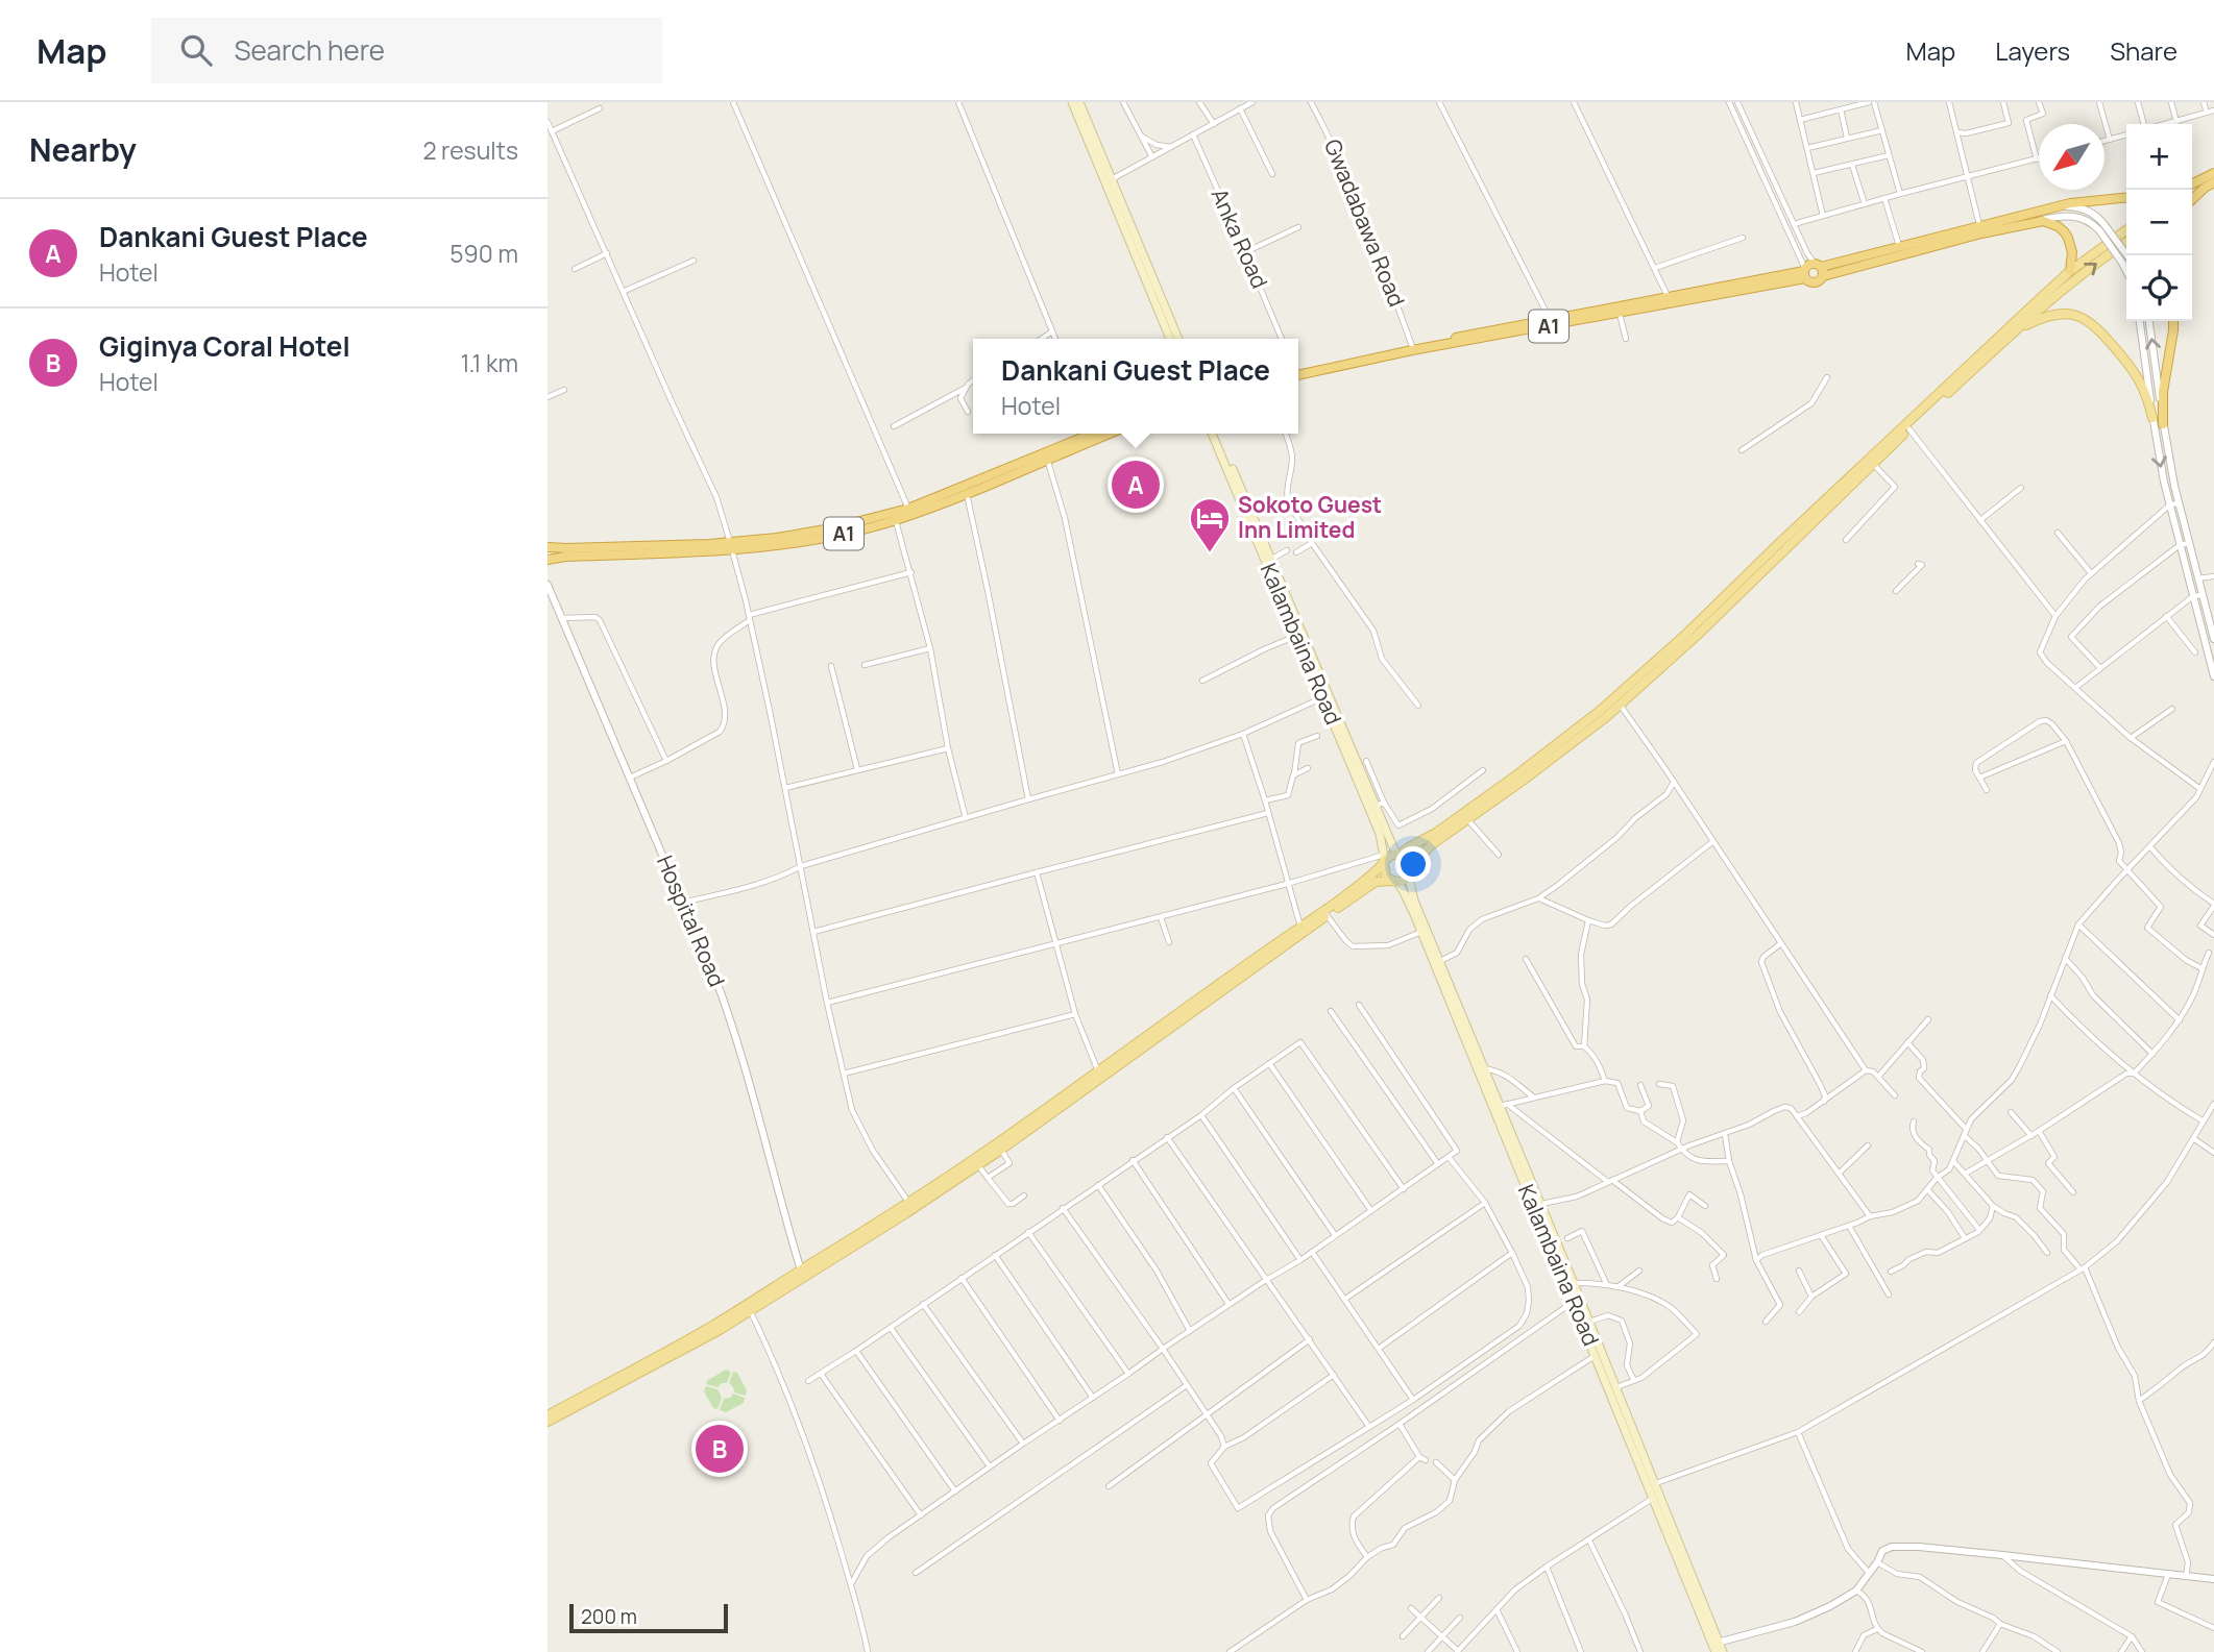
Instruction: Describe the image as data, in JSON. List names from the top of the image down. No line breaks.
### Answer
{"streets":{"highway":["A1"],"main road":["Kalambaina Road"],"street":["Gwadabawa Road","Anka Road","Hospital Road"]},"crossings":[["Gwadabawa Road","A1"]],"places":{"hotel":["Sokoto Guest Inn Limited"]},"scale_bar":"200 m","north":"bottom left","page":{"header":"Map","search":"Search here","nav":["Map","Layers","Share"],"heading":["Nearby","2 results"],"map_buttons":["+","−"],"list":[{"mark":"A","name":"Dankani Guest Place","note":"Hotel","value":"590 m"},{"mark":"B","name":"Giginya Coral Hotel","note":"Hotel","value":"1.1 km"}],"popup":["Dankani Guest Place","Hotel"],"pins":["A","B"],"scale":"200 m"}}
